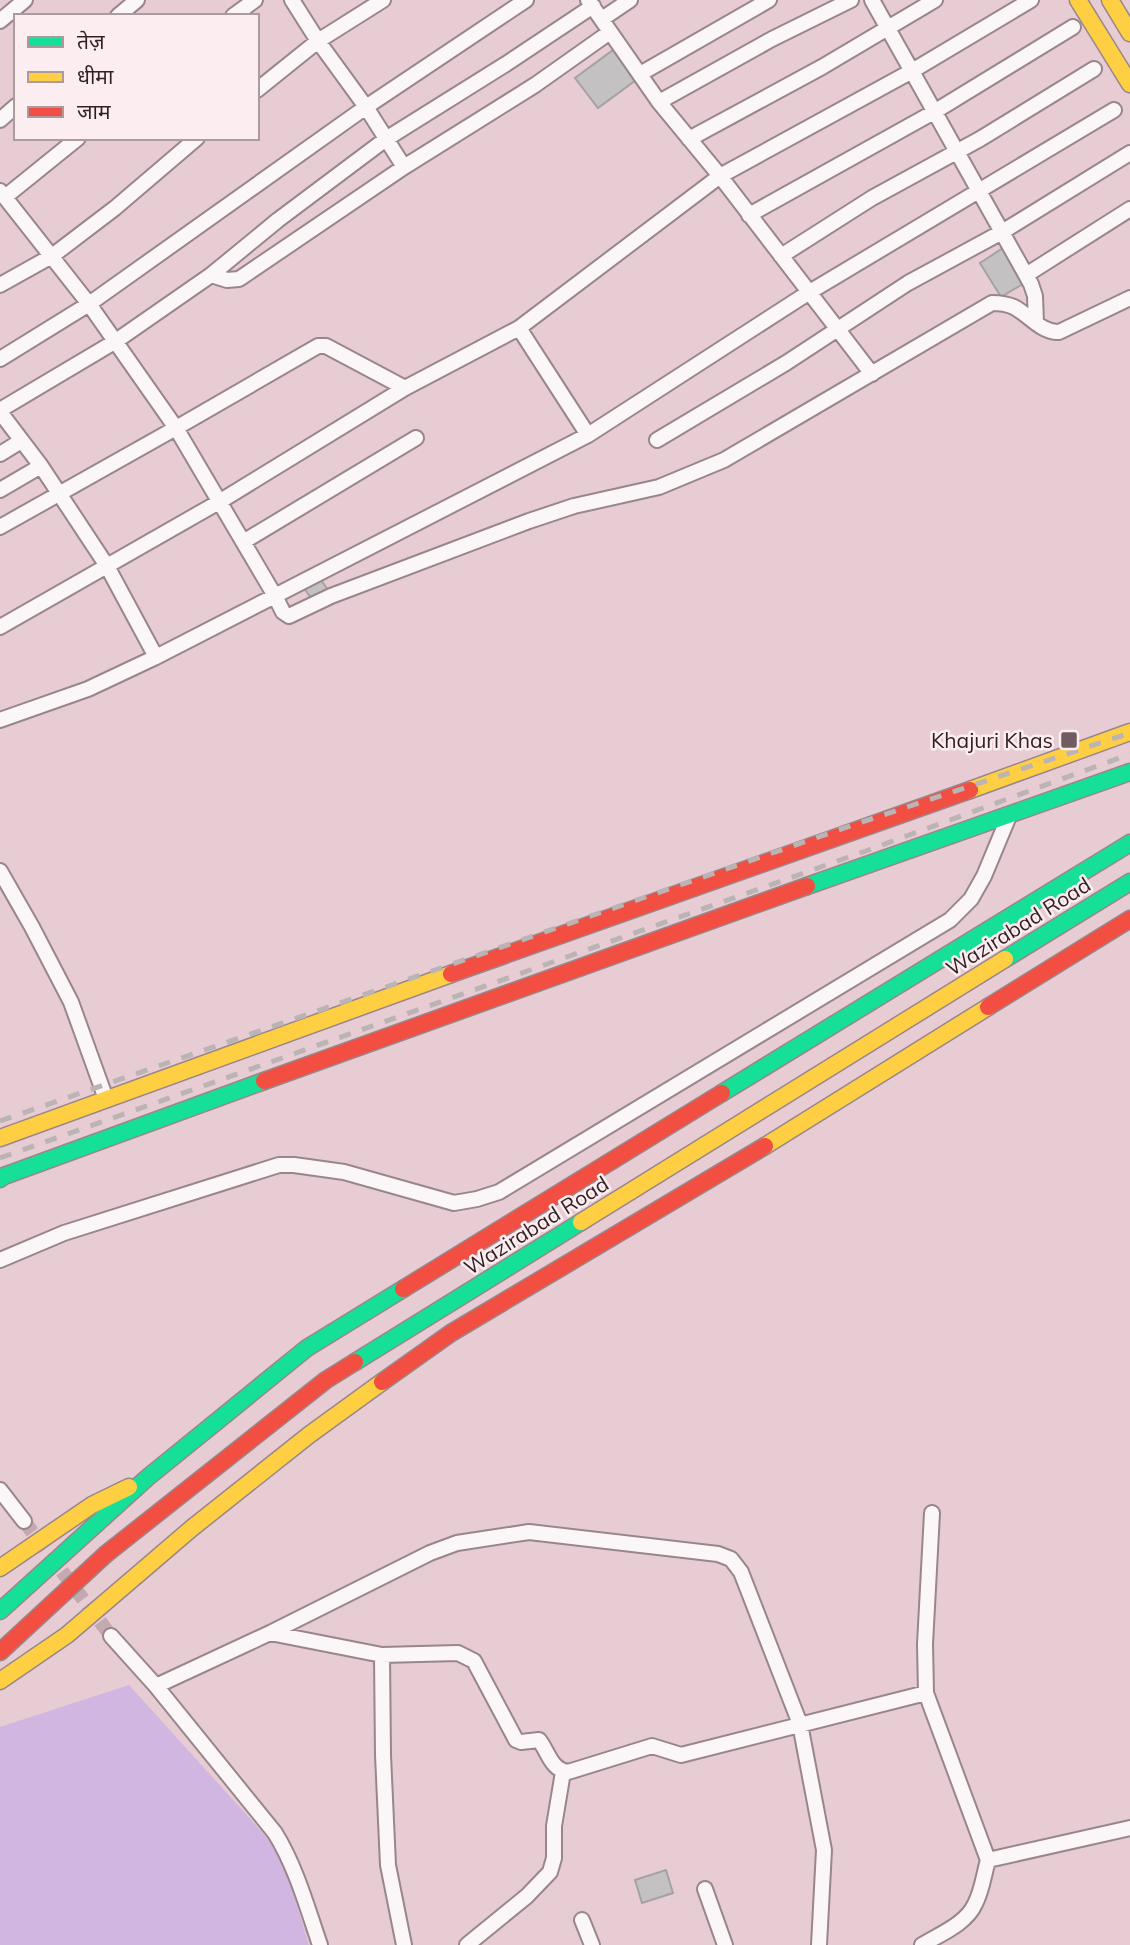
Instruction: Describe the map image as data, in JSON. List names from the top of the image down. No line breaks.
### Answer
{"streets":{"main road":["Wazirabad Road"]},"places":{"transit":["Khajuri Khas"]},"legend":["तेज़","धीमा","जाम"]}
